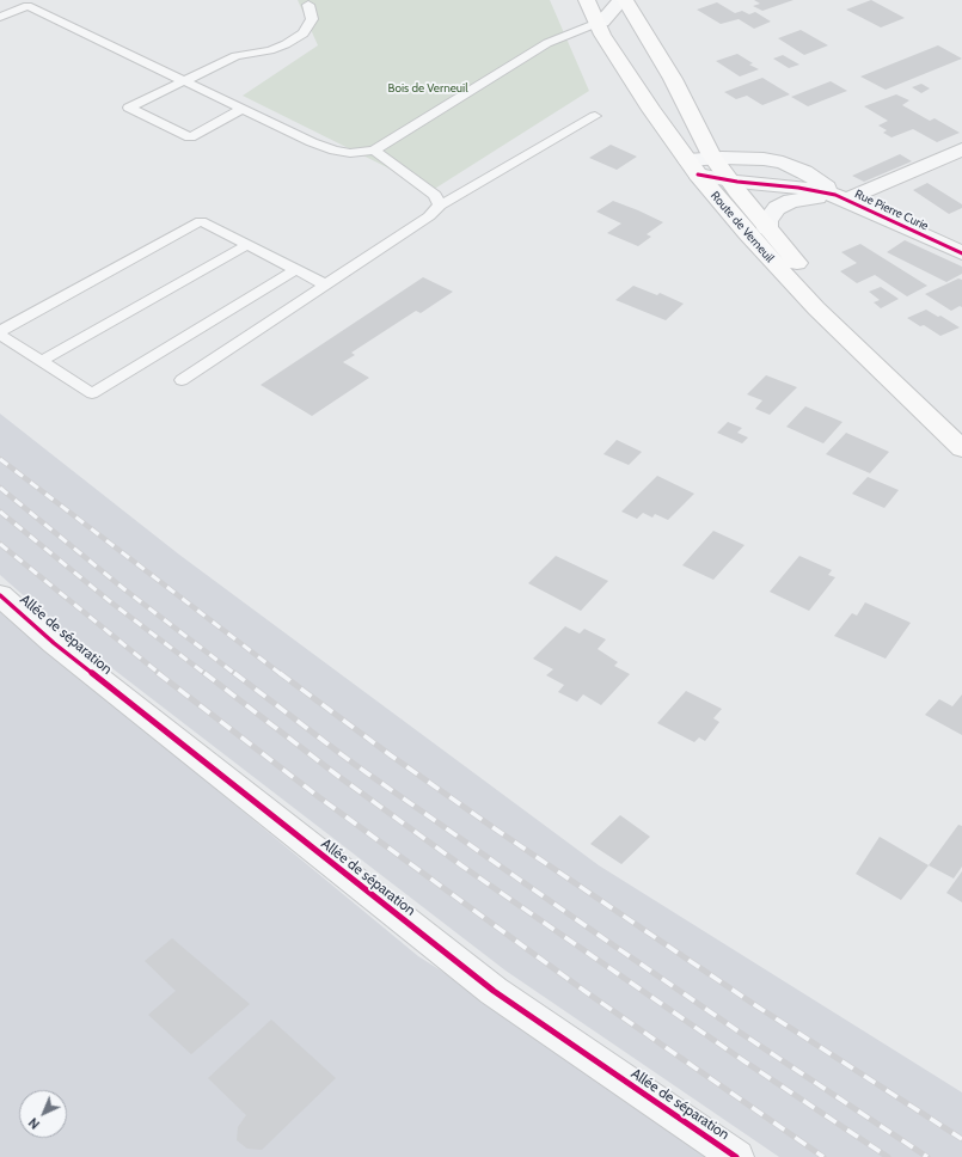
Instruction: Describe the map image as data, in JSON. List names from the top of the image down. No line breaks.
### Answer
{"streets":{"main road":["Route de Verneuil"],"street":["Rue Pierre Curie","Allée de séparation"]},"crossings":[["Rue Pierre Curie","Route de Verneuil"]],"parks":["Bois de Verneuil"],"north":"bottom left"}
